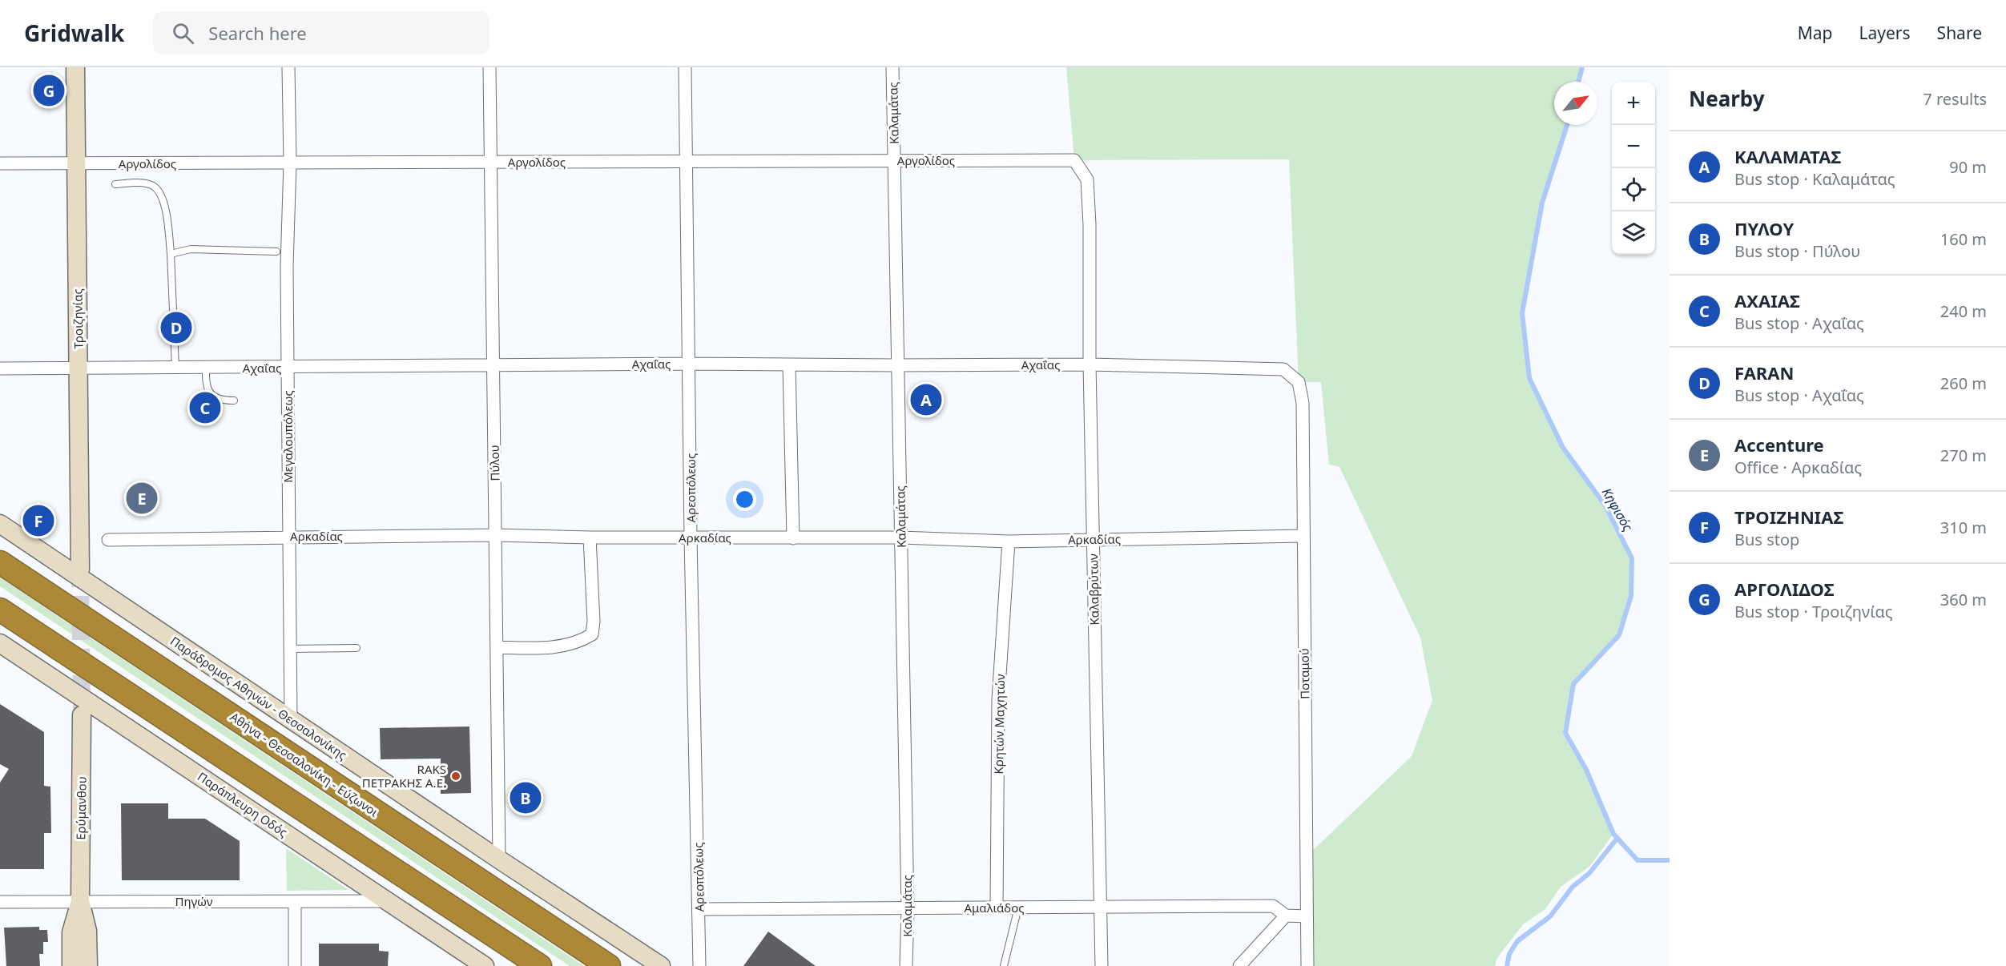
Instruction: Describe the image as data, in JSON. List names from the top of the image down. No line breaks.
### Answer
{"streets":{"highway":["Αθήνα - Θεσσαλονίκη - Εύζωνοι"],"main road":["Τροιζηνίας","Παράδρομος Αθηνών - Θεσσαλονίκης","Παράπλευρη Οδός","Ερύμανθου"],"street":["Καλαμάτας","Αργολίδος","Αχαΐας","Μεγαλουπόλεως","Πύλου","Αρεοπόλεως","Αρκαδίας","Καλαβρύτων","Ποταμού","Κρητών Μαχητών","Πηγών","Αμαλιάδος"]},"crossings":[["Καλαμάτας","Αργολίδος"],["Καλαμάτας","Αχαΐας"],["Καλαμάτας","Αρκαδίας"],["Καλαμάτας","Αμαλιάδος"],["Αργολίδος","Τροιζηνίας"],["Αργολίδος","Μεγαλουπόλεως"],["Αργολίδος","Πύλου"],["Αργολίδος","Αρεοπόλεως"],["Αργολίδος","Καλαβρύτων"],["Τροιζηνίας","Αχαΐας"],["Αχαΐας","Μεγαλουπόλεως"],["Αχαΐας","Πύλου"],["Αχαΐας","Αρεοπόλεως"],["Αχαΐας","Καλαβρύτων"],["Αχαΐας","Ποταμού"],["Μεγαλουπόλεως","Αρκαδίας"],["Μεγαλουπόλεως","Παράδρομος Αθηνών - Θεσσαλονίκης"],["Πύλου","Αρκαδίας"],["Πύλου","Παράδρομος Αθηνών - Θεσσαλονίκης"],["Αρεοπόλεως","Αρκαδίας"],["Αρεοπόλεως","Αμαλιάδος"],["Αρκαδίας","Καλαβρύτων"],["Αρκαδίας","Ποταμού"],["Αρκαδίας","Κρητών Μαχητών"],["Καλαβρύτων","Αμαλιάδος"],["Κρητών Μαχητών","Αμαλιάδος"],["Παράπλευρη Οδός","Πηγών"],["Ερύμανθου","Πηγών"]],"water":["Κηφισός"],"places":["RAKS ΠΕΤΡΑΚΗΣ Α.Ε."],"north":"top right","page":{"header":"Gridwalk","search":"Search here","nav":["Map","Layers","Share"],"heading":["Nearby","7 results"],"pins":["G","D","A","C","E","F","B"],"map_buttons":["+","−"],"list":[{"mark":"A","name":"ΚΑΛΑΜΑΤΑΣ","note":"Bus stop · Καλαμάτας","value":"90 m"},{"mark":"B","name":"ΠΥΛΟΥ","note":"Bus stop · Πύλου","value":"160 m"},{"mark":"C","name":"AXAΙΑΣ","note":"Bus stop · Αχαΐας","value":"240 m"},{"mark":"D","name":"FARAN","note":"Bus stop · Αχαΐας","value":"260 m"},{"mark":"E","name":"Accenture","note":"Office · Αρκαδίας","value":"270 m"},{"mark":"F","name":"ΤΡΟΙΖΗΝΙΑΣ","note":"Bus stop","value":"310 m"},{"mark":"G","name":"ΑΡΓΟΛΙΔΟΣ","note":"Bus stop · Τροιζηνίας","value":"360 m"}]}}
